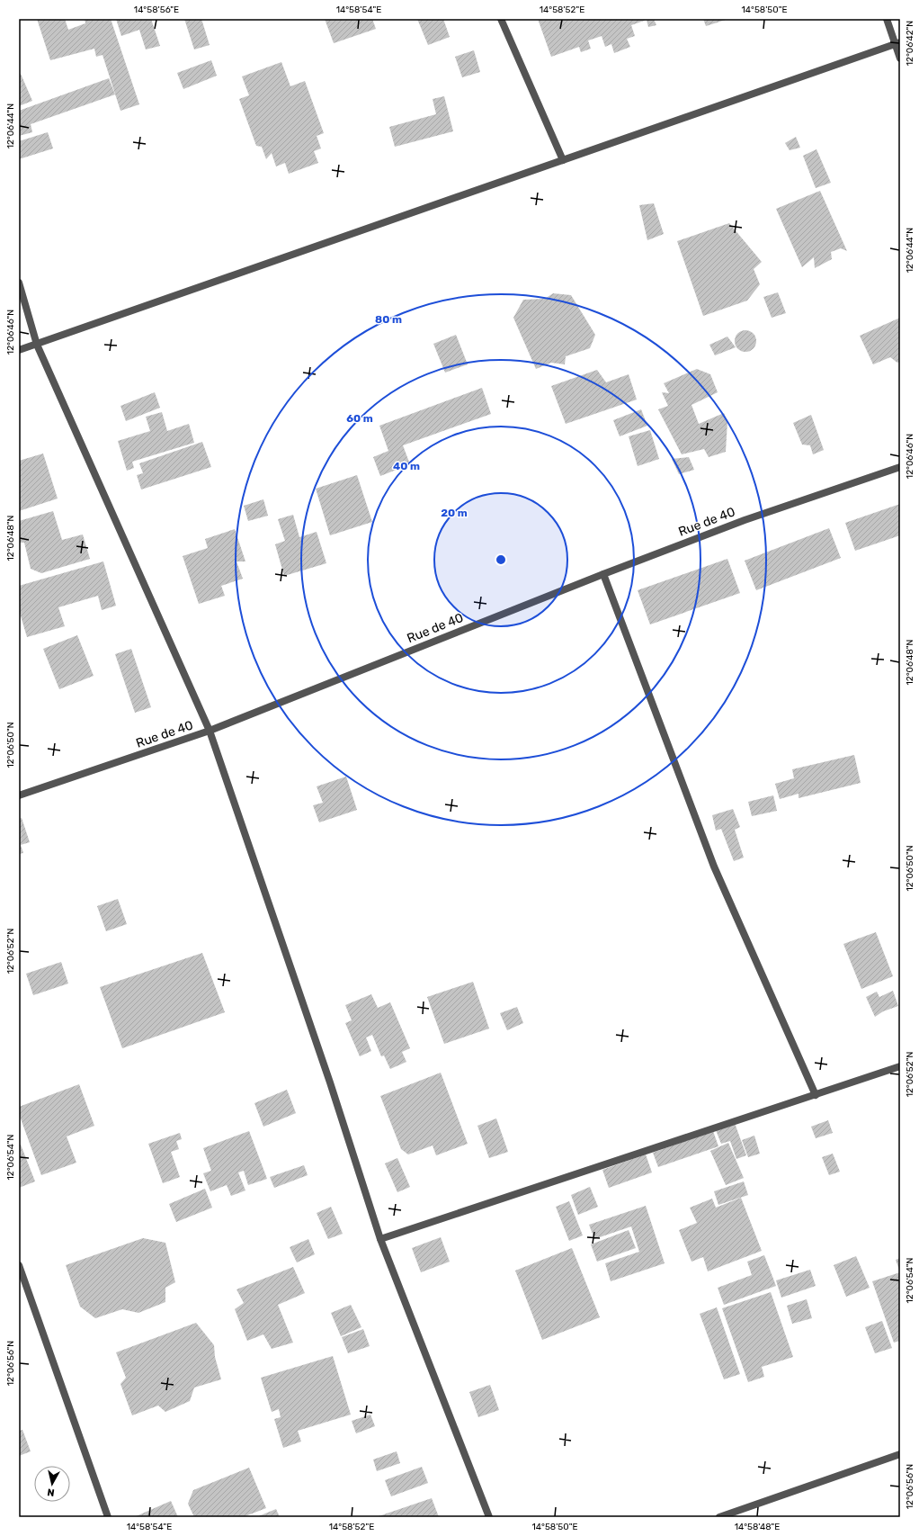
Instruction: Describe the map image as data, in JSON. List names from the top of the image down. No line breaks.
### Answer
{"streets":{"street":["Rue de 40"]},"north":"bottom","coordinates":["14°58'56\"E","14°58'54\"E","14°58'52\"E","14°58'50\"E","12°06'42\"N","12°06'44\"N","12°06'46\"N","12°06'48\"N","12°06'50\"N","12°06'52\"N","12°06'54\"N","12°06'56\"N","14°58'48\"E"],"rings":["80 m","60 m","40 m","20 m"]}
